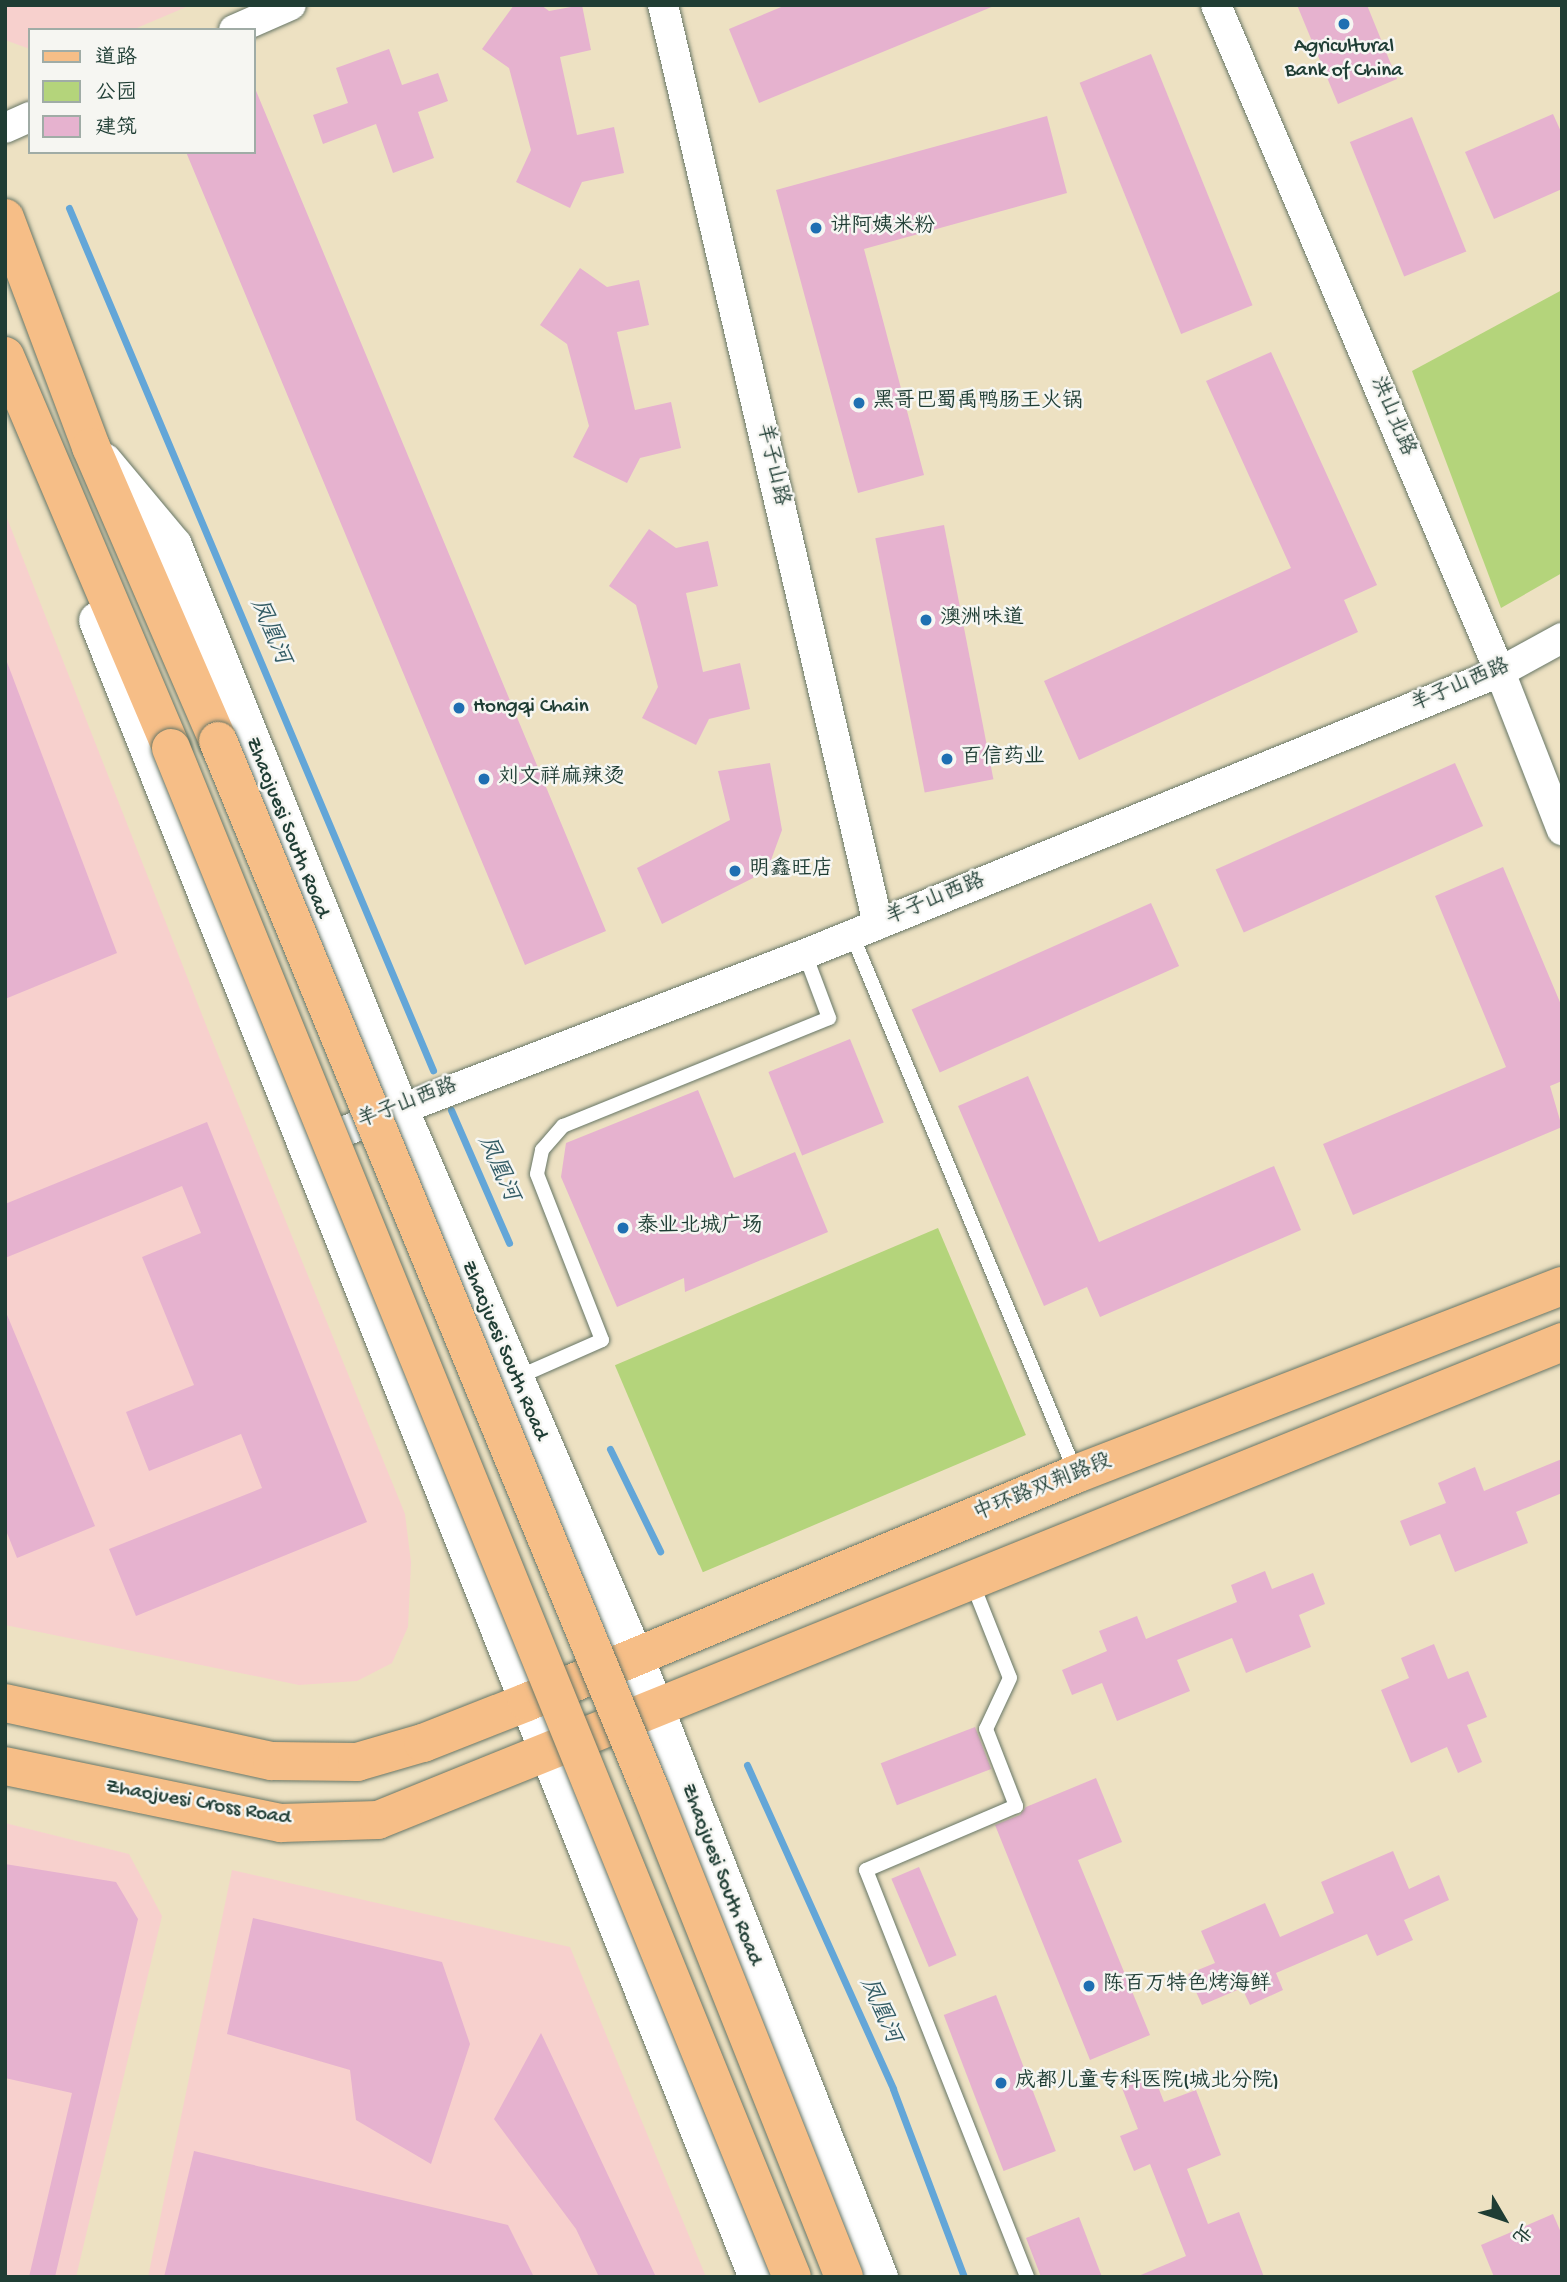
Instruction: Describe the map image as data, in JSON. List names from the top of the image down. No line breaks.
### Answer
{"streets":{"main road":["Zhaojuesi South Road","中环路双荆路段","Zhaojuesi Cross Road"],"street":["洪山北路","羊子山路","羊子山西路"]},"crossings":[["洪山北路","羊子山西路"],["羊子山路","羊子山西路"],["羊子山西路","Zhaojuesi South Road"],["Zhaojuesi South Road","中环路双荆路段"]],"water":["凤凰河"],"places":["Agricultural Bank of China","讲阿姨米粉","黑哥巴蜀禹鸭肠王火锅","澳洲味道","Hongqi Chain","百信药业","刘文祥麻辣烫","明鑫旺店","泰业北城广场","陈百万特色烤海鲜","成都儿童专科医院(城北分院)"],"legend":["道路","公园","建筑"],"north":"bottom right"}
